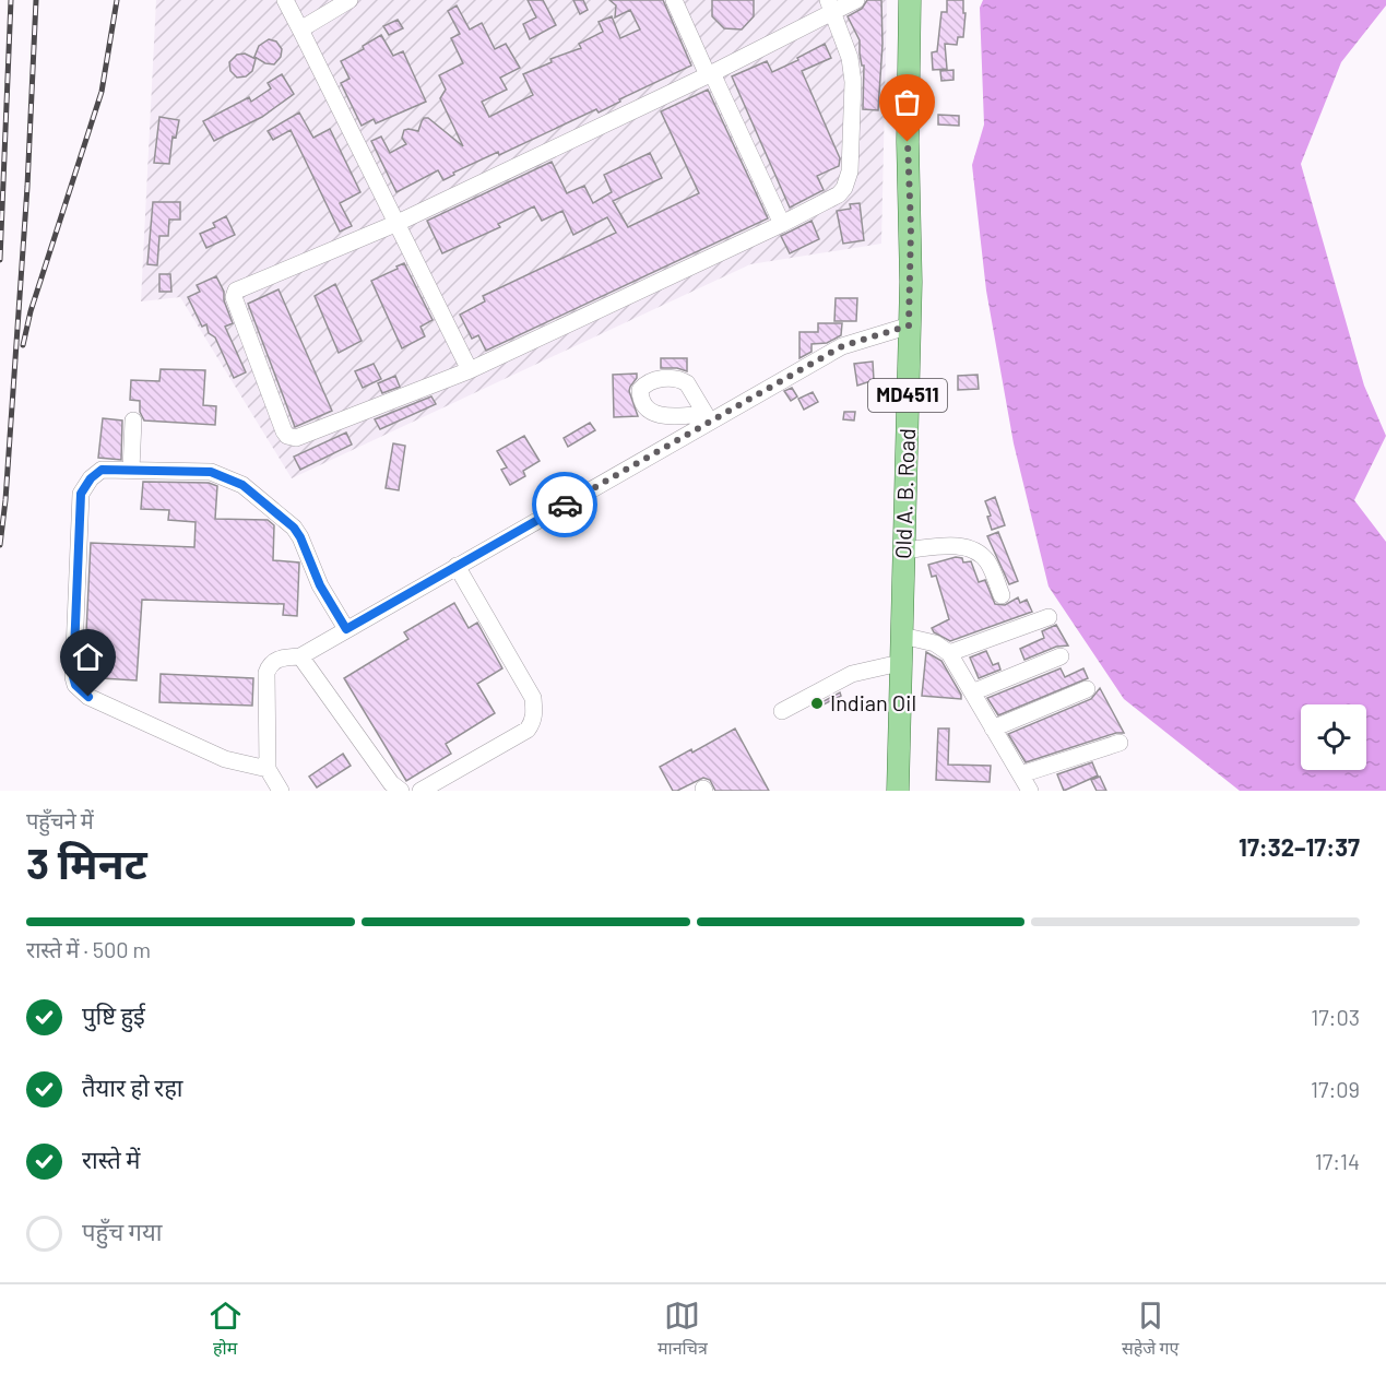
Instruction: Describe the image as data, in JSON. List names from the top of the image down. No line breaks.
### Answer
{"streets":{"main road":["MD4511","Old A. B. Road"]},"places":["Indian Oil"],"page":{"heading":["3 मिनट","पहुँचने में","17:32–17:37"],"bar":"रास्ते में · 500 m","list":[["पुष्टि हुई","17:03"],["तैयार हो रहा","17:09"],["रास्ते में","17:14"],"पहुँच गया"],"tabs":["होम","मानचित्र","सहेजे गए"]}}
